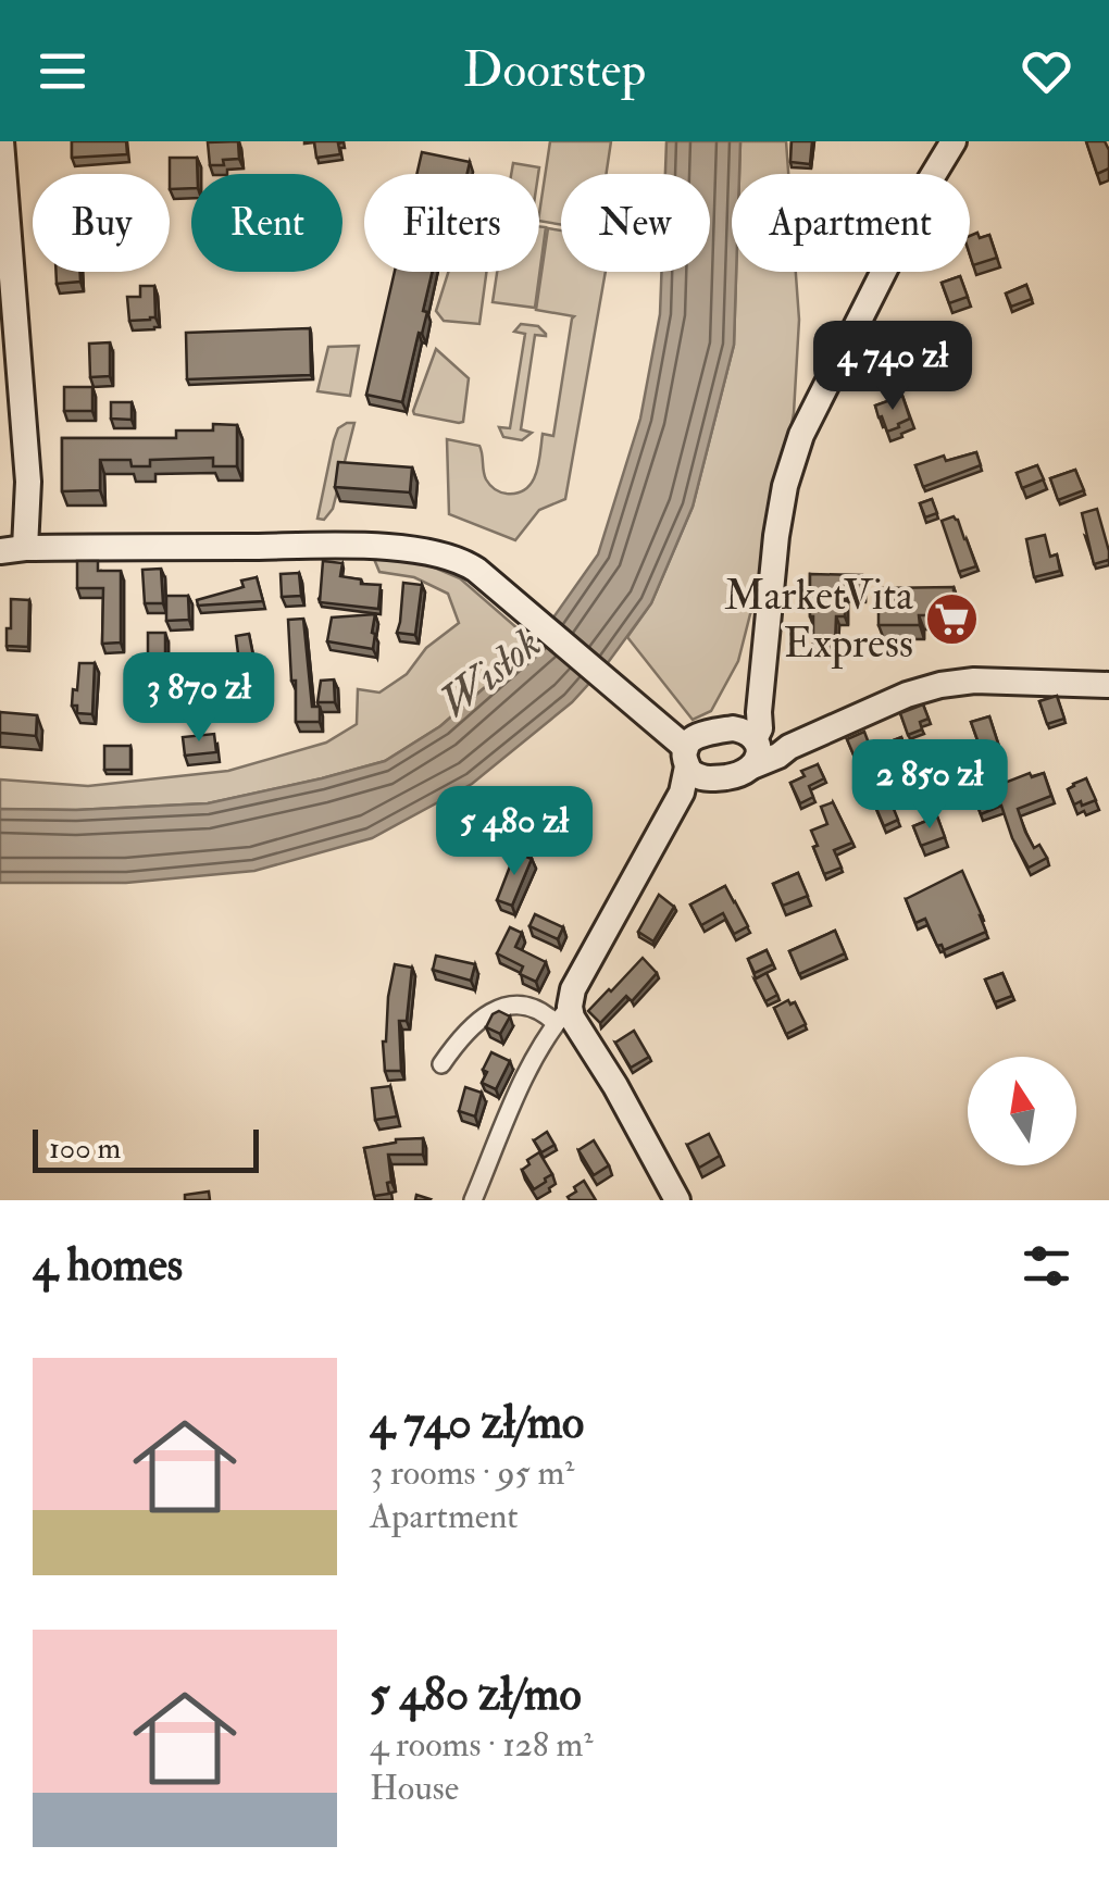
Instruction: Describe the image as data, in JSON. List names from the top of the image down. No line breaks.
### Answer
{"water":["Wisłok"],"places":{"supermarket":["MarketVita Express"]},"scale_bar":"100 m","north":"top","page":{"header":"Doorstep","chip":["Buy","Rent","Filters","New","Apartment"],"price":["4 740 zł","3 870 zł","2 850 zł","5 480 zł"],"scale":"100 m","heading":"4 homes","list":[{"name":"4 740 zł/mo","note":"3 rooms · 95 m² · Apartment"},{"name":"5 480 zł/mo","note":"4 rooms · 128 m² · House"}]}}
